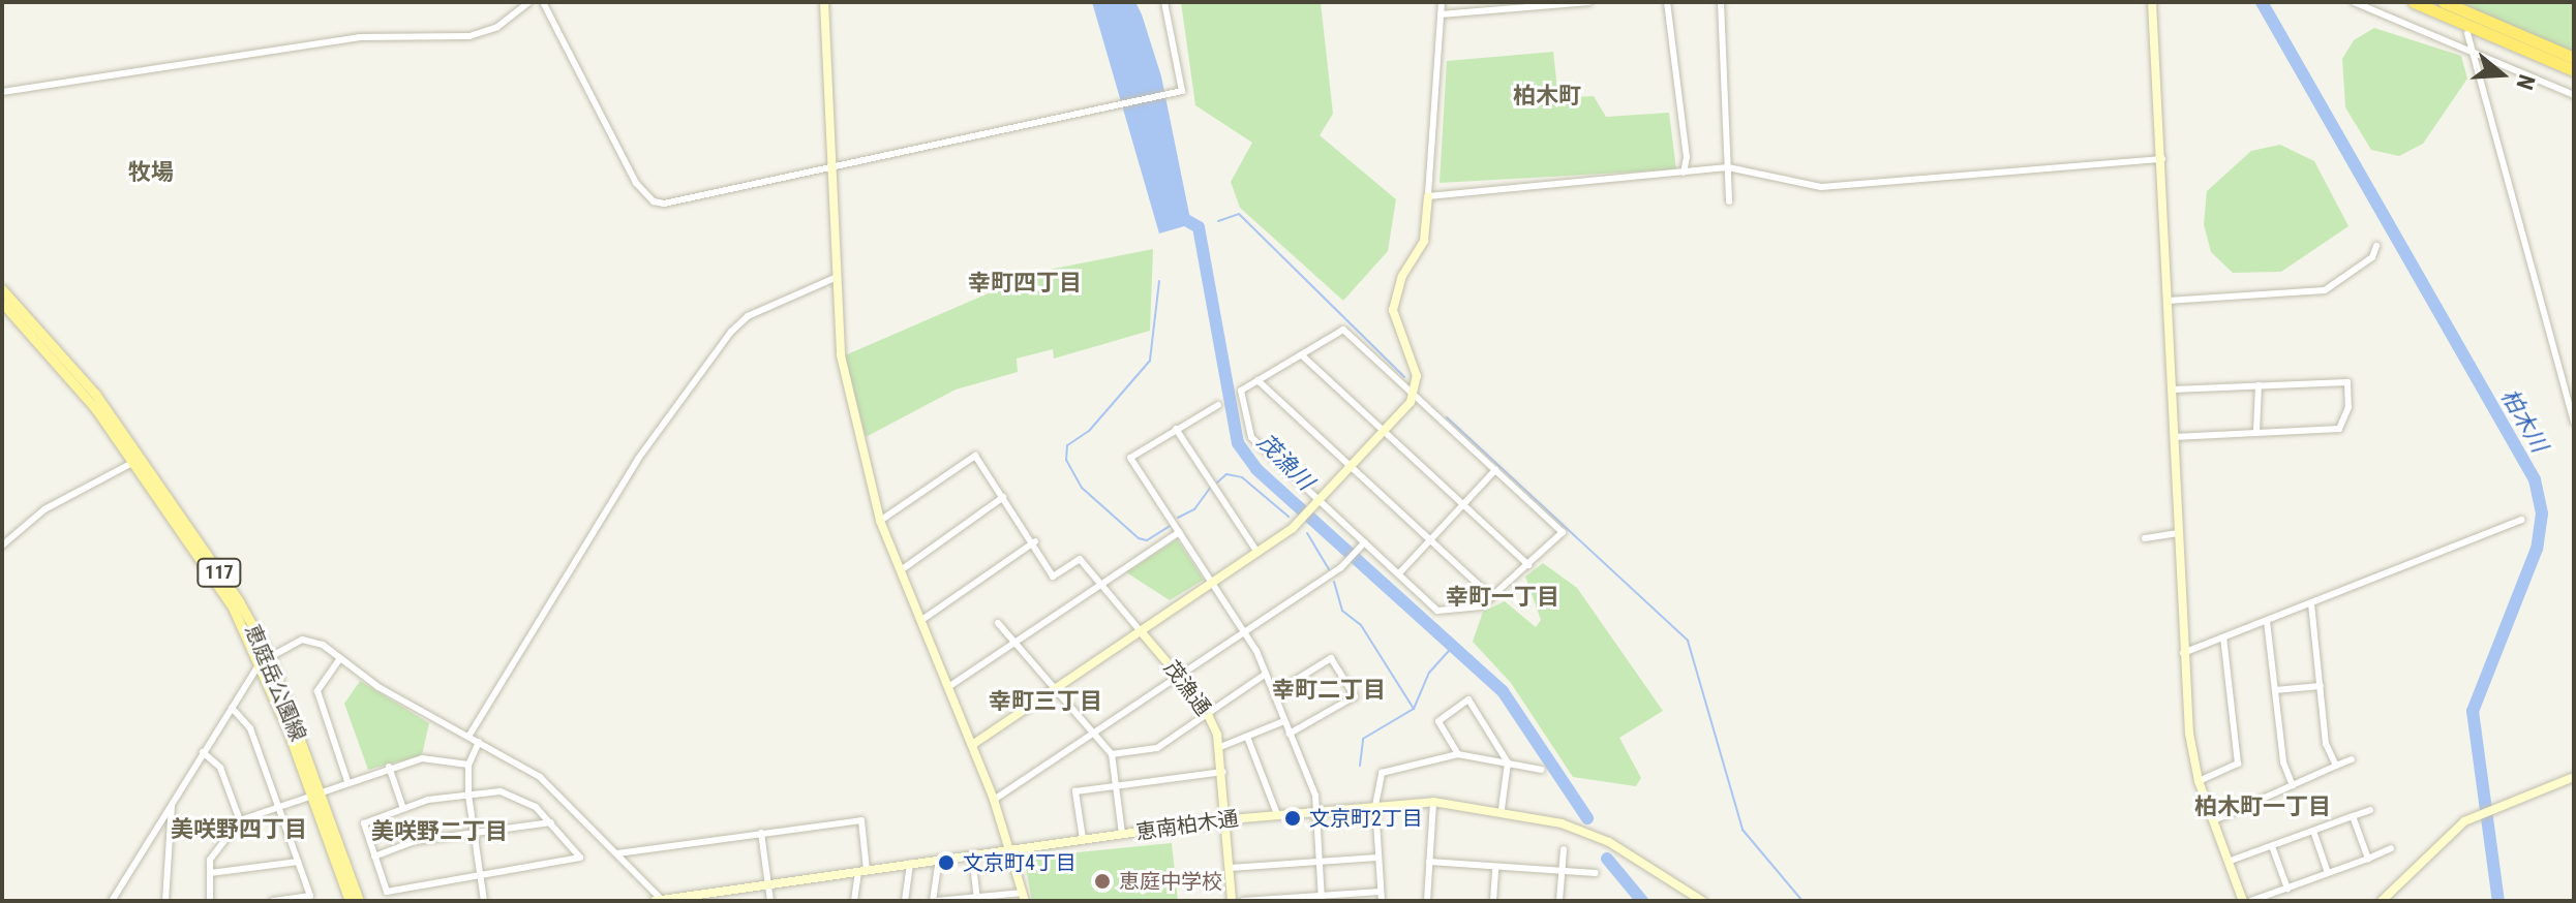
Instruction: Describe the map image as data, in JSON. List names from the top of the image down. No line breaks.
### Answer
{"streets":{"main road":["117","恵庭岳公園線"],"street":["茂漁通","恵南柏木通"]},"crossings":[["茂漁通","恵南柏木通"]],"districts":["柏木町","牧場","幸町四丁目","幸町一丁目","幸町二丁目","幸町三丁目","柏木町一丁目","美咲野四丁目","美咲野二丁目"],"water":["柏木川","茂漁川"],"places":["文京町2丁目","文京町4丁目","恵庭中学校"],"north":"right"}
